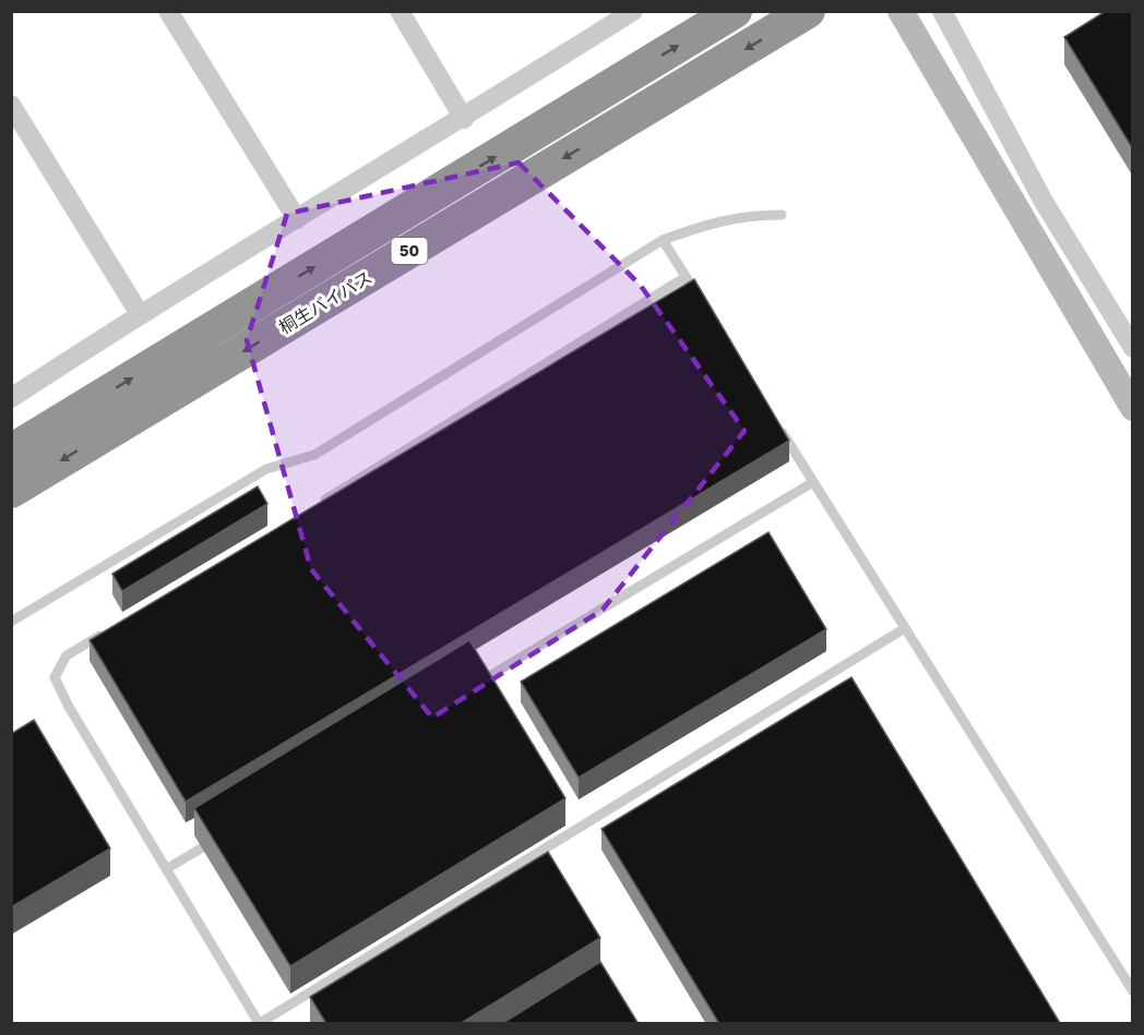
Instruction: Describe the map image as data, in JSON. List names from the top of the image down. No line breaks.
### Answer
{"streets":{"highway":["50","桐生バイパス"]}}
